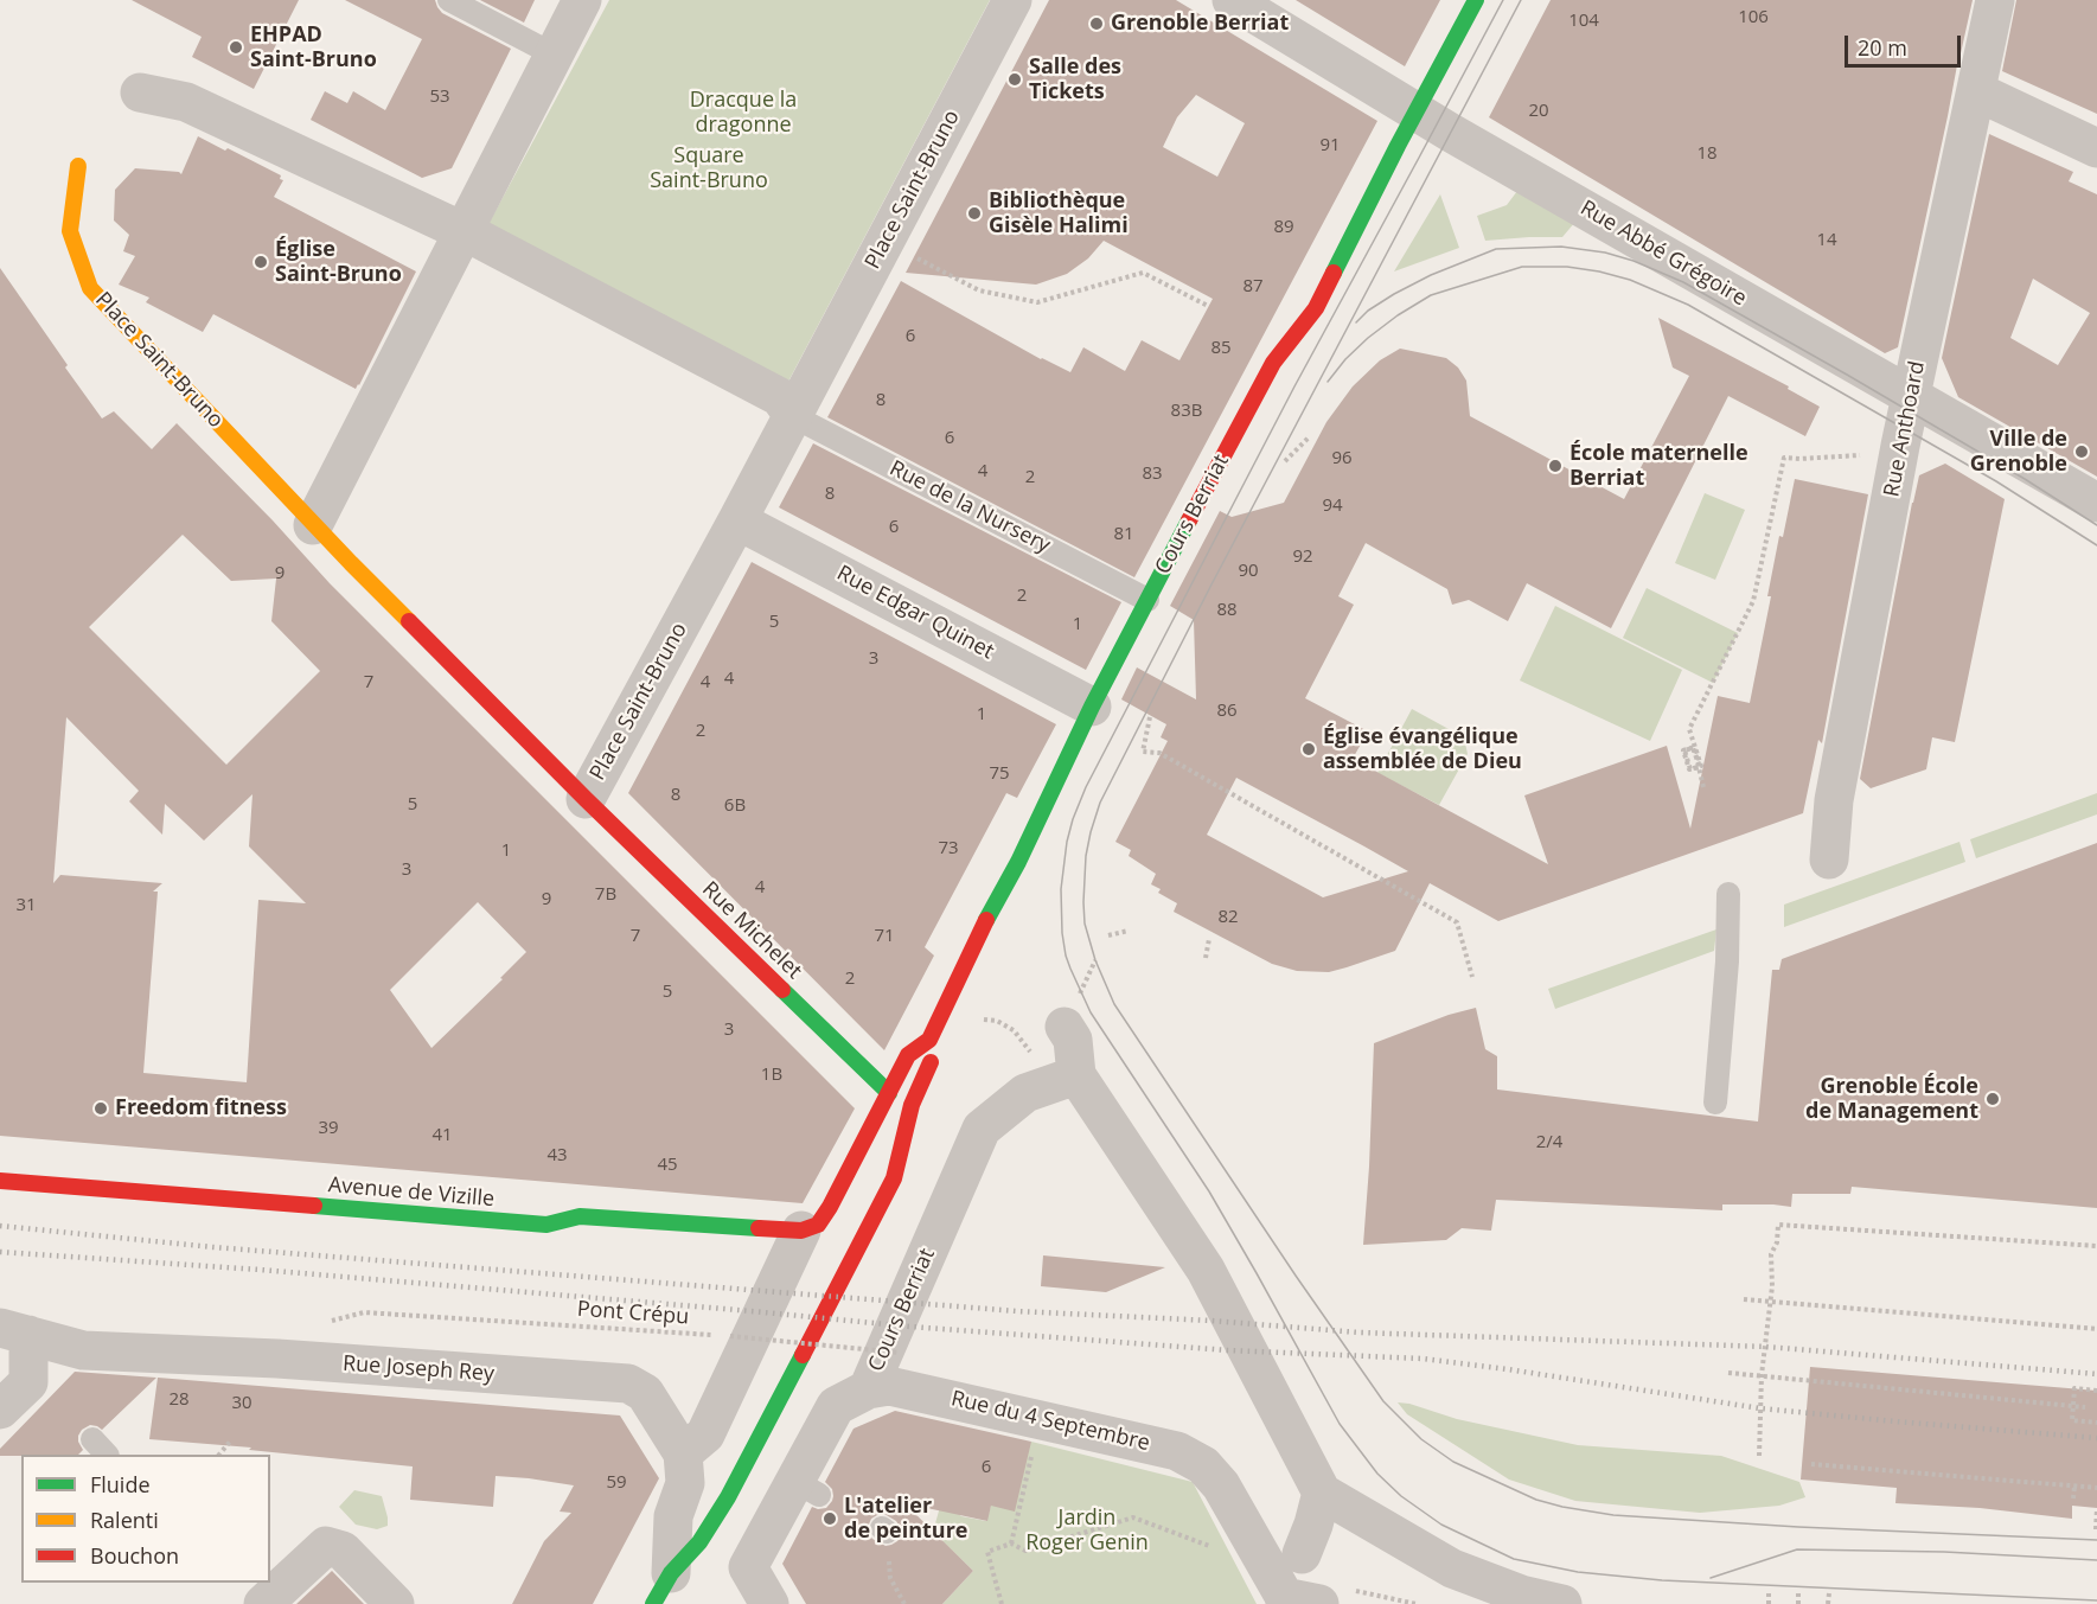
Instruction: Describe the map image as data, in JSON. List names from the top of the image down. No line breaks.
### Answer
{"streets":{"street":["Place Saint-Bruno","Rue Abbé Grégoire","Rue Anthoard","Cours Berriat","Rue Edgar Quinet","Rue Michelet","Avenue de Vizille","Rue Joseph Rey","Rue du 4 Septembre"],"lane":["Rue de la Nursery"],"path":["Pont Crépu"]},"crossings":[["Place Saint-Bruno","Rue de la Nursery"],["Place Saint-Bruno","Rue Edgar Quinet"],["Place Saint-Bruno","Rue Michelet"],["Rue Abbé Grégoire","Rue Anthoard"],["Rue Abbé Grégoire","Cours Berriat"],["Rue de la Nursery","Cours Berriat"],["Cours Berriat","Rue Edgar Quinet"],["Cours Berriat","Rue Michelet"],["Cours Berriat","Avenue de Vizille"],["Cours Berriat","Rue Joseph Rey"],["Cours Berriat","Rue du 4 Septembre"]],"parks":["Dracque la dragonne","Square Saint-Bruno","Jardin Roger Genin"],"places":["Grenoble Berriat","EHPAD Saint-Bruno","Salle des Tickets","Bibliothèque Gisèle Halimi","Église Saint-Bruno","Ville de Grenoble","École maternelle Berriat","Église évangélique assemblée de Dieu","Grenoble École de Management","Freedom fitness","L'atelier de peinture"],"house_numbers":["106","104","53","20","91","18","89","14","87","6","85","8","83B","6","96","4","83","2","8","94","6","81","92","90","9","2","88","5","1","3","4","7","4","86","1","2","75","8","5","6B","73","1","3","4","7B","9","31","82","7","71","2","5","3","1B","39","41","2/4","43","45","28","30","6","59"],"legend":["Fluide","Ralenti","Bouchon"],"scale_bar":"20 m"}
